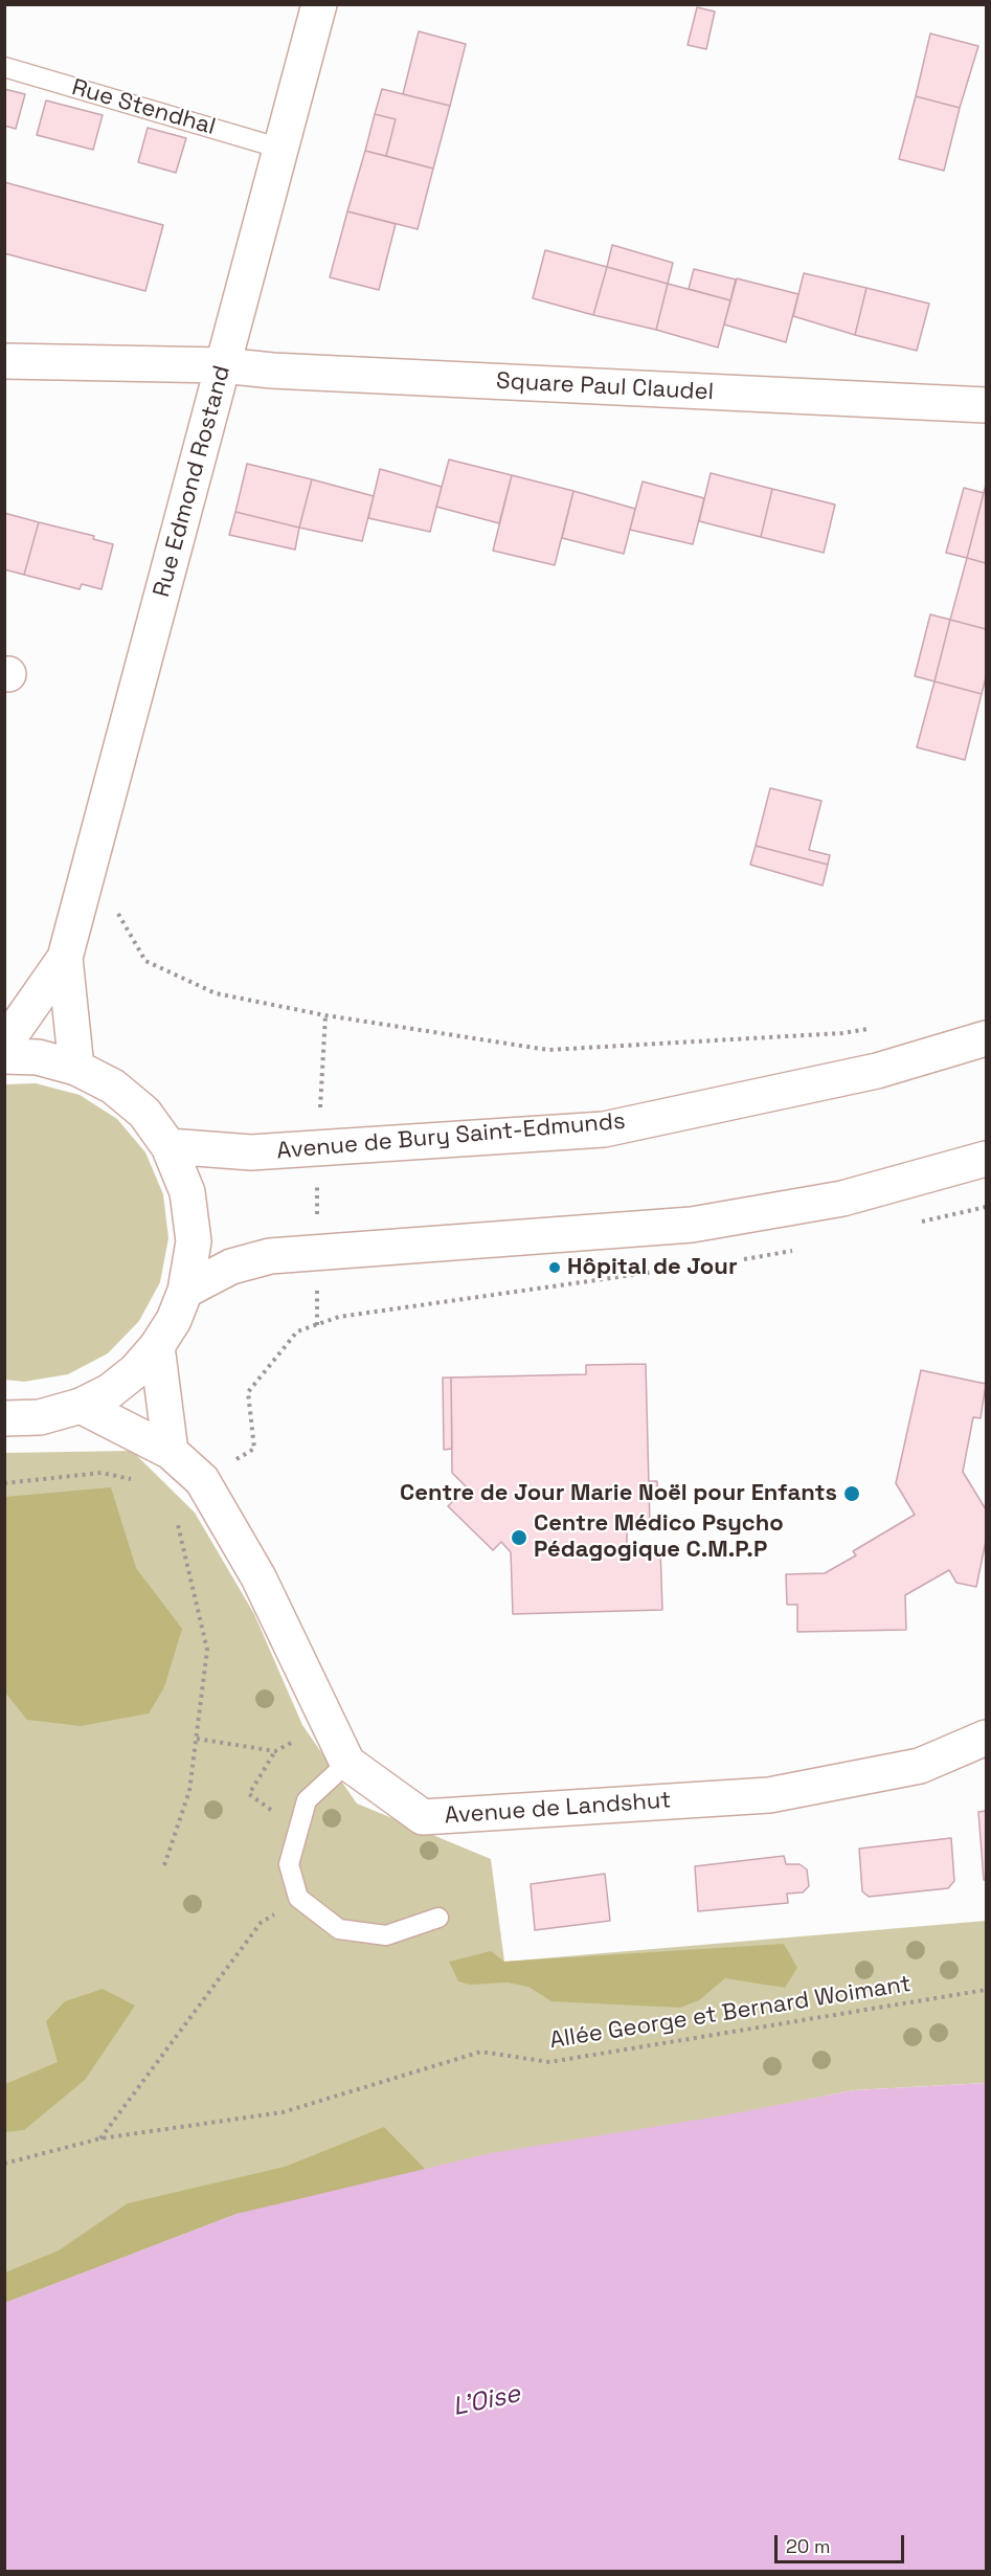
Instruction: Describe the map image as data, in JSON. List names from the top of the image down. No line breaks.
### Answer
{"streets":{"street":["Square Paul Claudel","Rue Edmond Rostand","Avenue de Bury Saint-Edmunds","Avenue de Landshut"],"lane":["Rue Stendhal"],"path":["Allée George et Bernard Woimant"]},"crossings":[["Rue Stendhal","Rue Edmond Rostand"],["Square Paul Claudel","Rue Edmond Rostand"]],"water":["L'Oise"],"places":["Hôpital de Jour","Centre de Jour Marie Noël pour Enfants","Centre Médico Psycho Pédagogique C.M.P.P"],"scale_bar":"20 m"}
